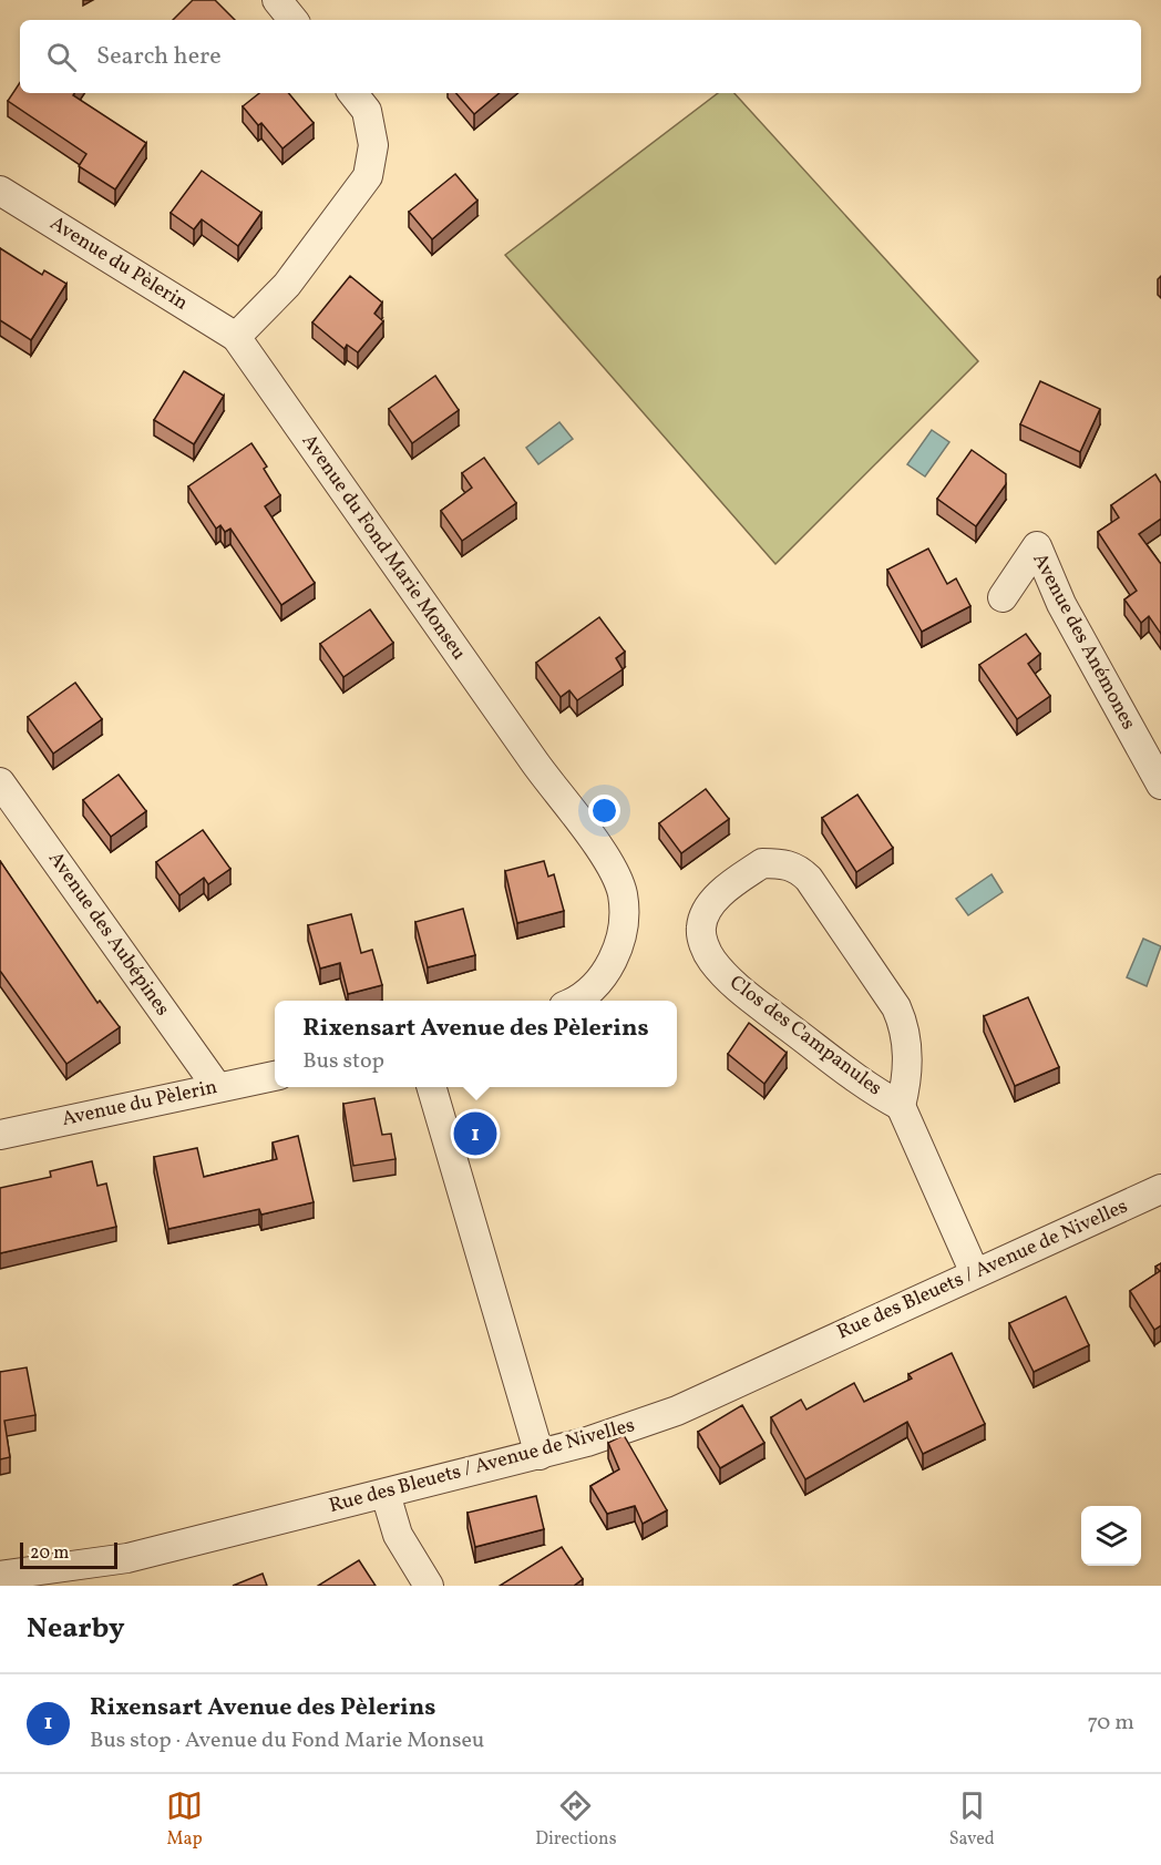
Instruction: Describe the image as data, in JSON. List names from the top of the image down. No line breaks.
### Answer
{"streets":{"street":["Avenue du Pèlerin","Avenue du Fond Marie Monseu","Avenue des Anémones","Avenue des Aubépines","Clos des Campanules","Rue des Bleuets / Avenue de Nivelles"]},"crossings":[["Avenue du Pèlerin","Avenue du Fond Marie Monseu"],["Avenue du Pèlerin","Avenue des Aubépines"],["Clos des Campanules","Rue des Bleuets / Avenue de Nivelles"]],"scale_bar":"20 m","page":{"search":"Search here","popup":["Rixensart Avenue des Pèlerins","Bus stop"],"pins":"1","scale":"20 m","heading":"Nearby","list":[{"mark":"1","name":"Rixensart Avenue des Pèlerins","note":"Bus stop · Avenue du Fond Marie Monseu","value":"70 m"}],"nav":["Map","Directions","Saved"]}}
